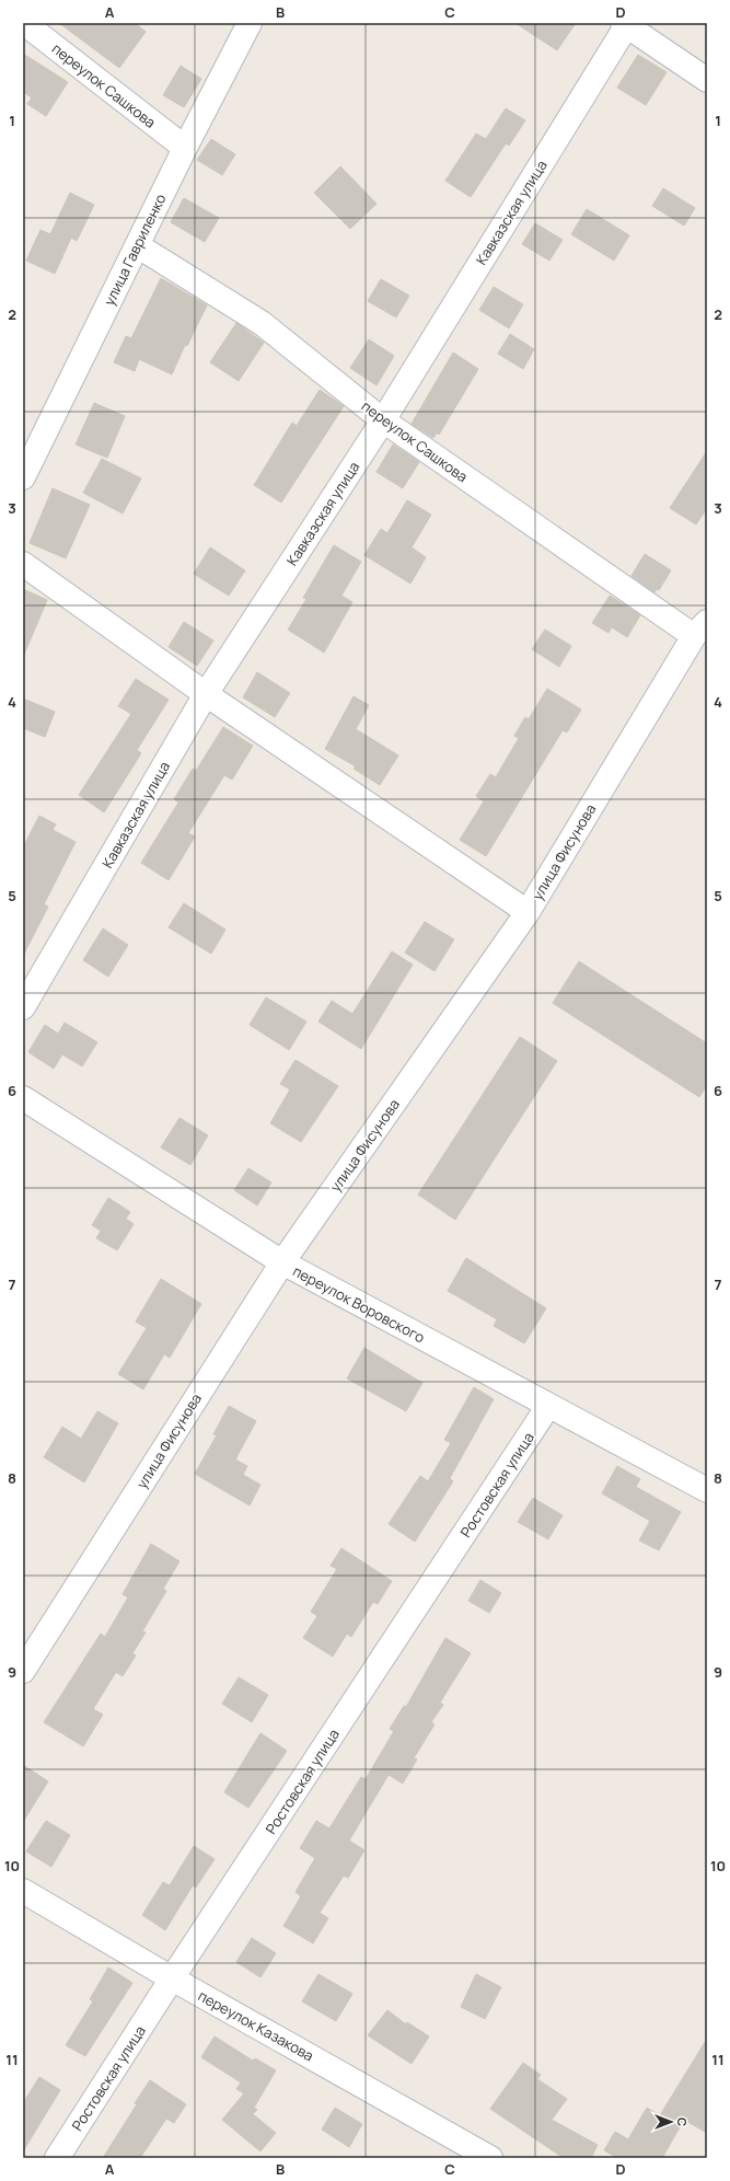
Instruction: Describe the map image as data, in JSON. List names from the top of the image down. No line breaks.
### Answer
{"streets":{"street":["переулок Сашкова","Кавказская улица","улица Гавриленко","улица Фисунова","переулок Воровского","Ростовская улица","переулок Казакова"]},"crossings":[["переулок Сашкова","Кавказская улица"],["переулок Сашкова","улица Гавриленко"],["переулок Сашкова","улица Фисунова"],["улица Фисунова","переулок Воровского"],["переулок Воровского","Ростовская улица"],["Ростовская улица","переулок Казакова"]],"north":"right","grid":{"columns":["A","B","C","D"],"rows":["1","2","3","4","5","6","7","8","9","10","11"]}}
